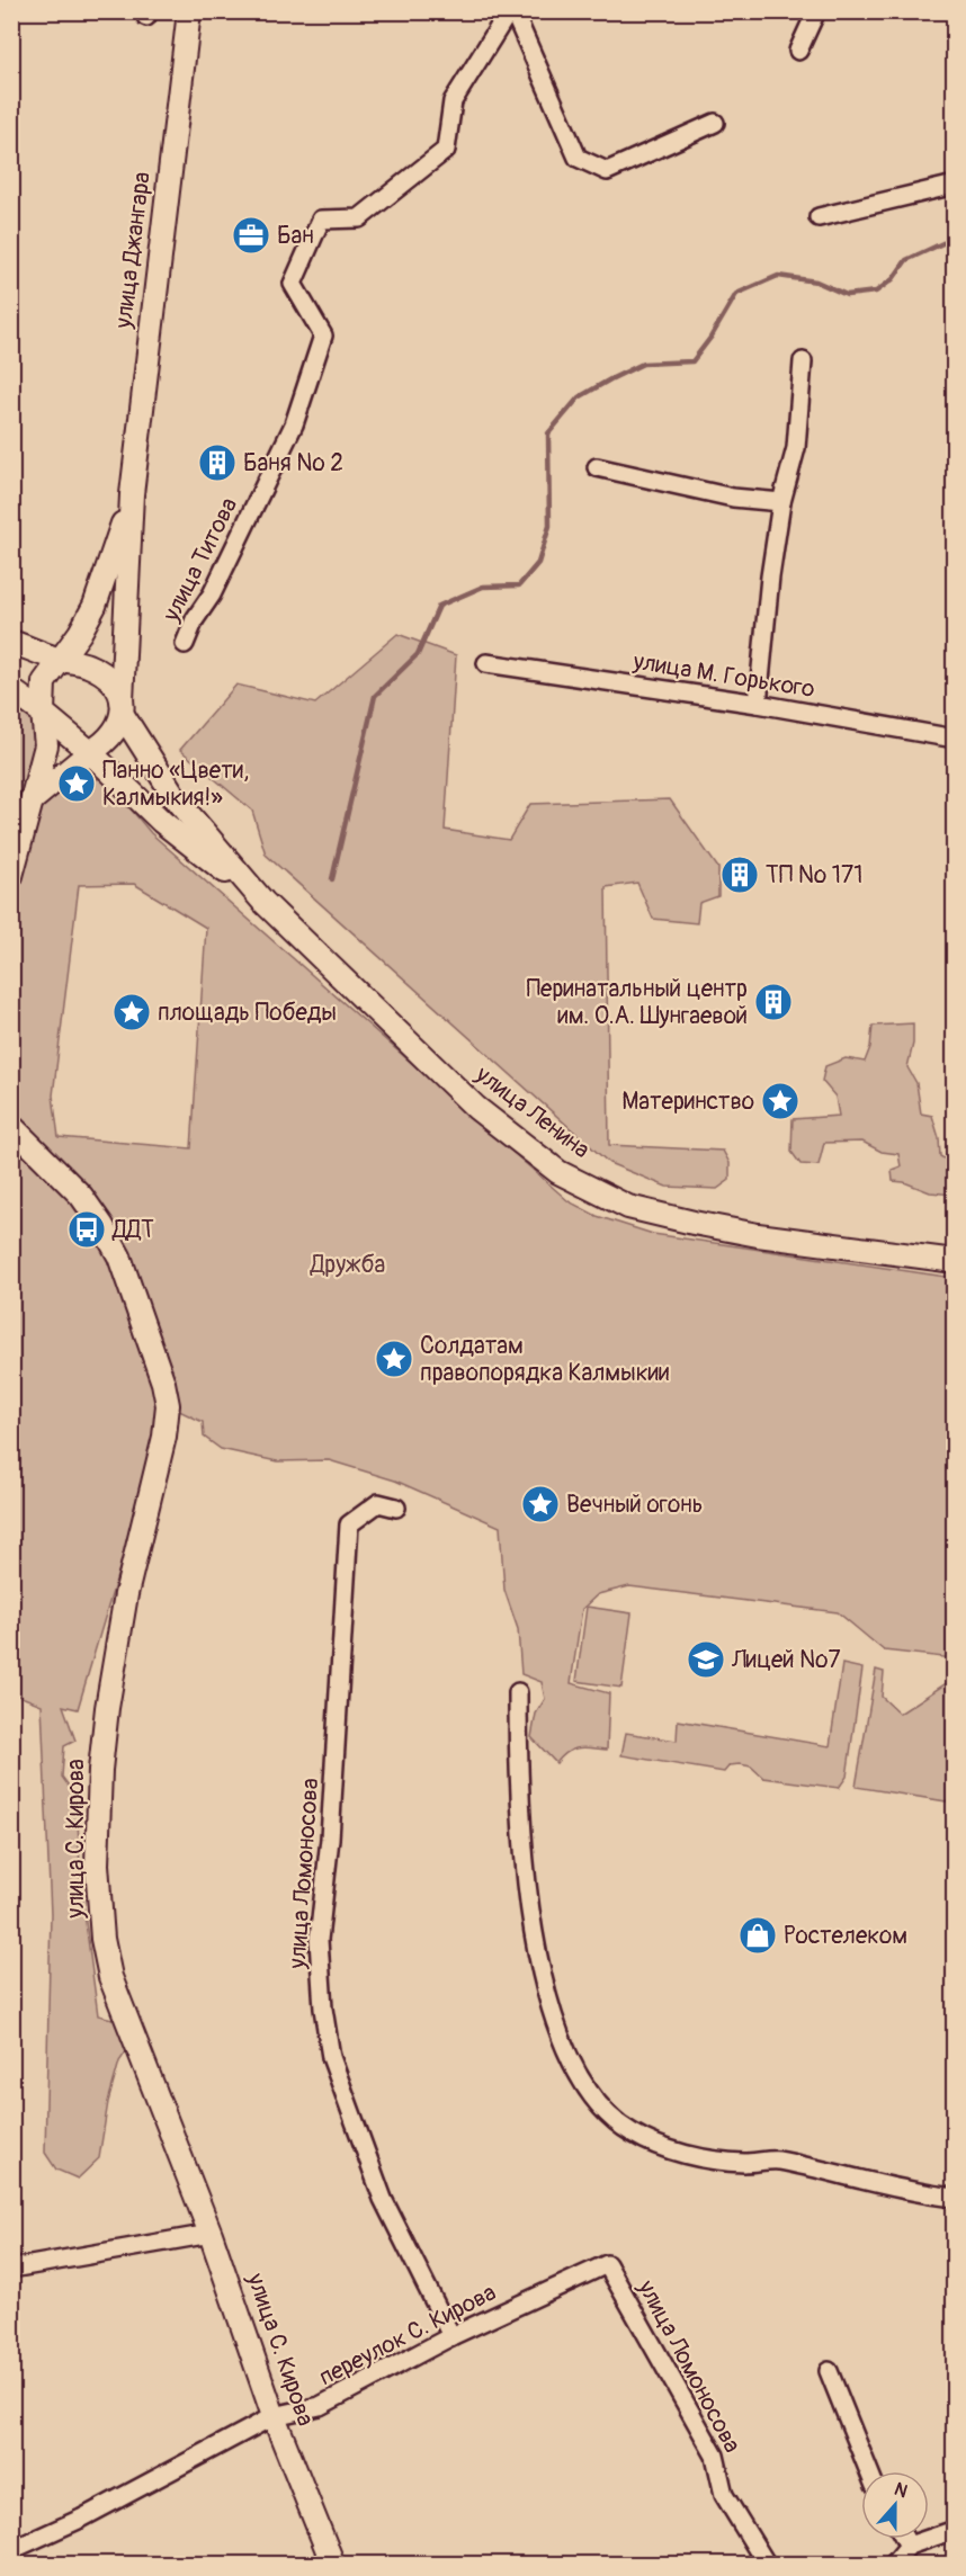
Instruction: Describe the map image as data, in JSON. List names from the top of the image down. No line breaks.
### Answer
{"streets":{"main road":["улица Джангара","улица Ленина","улица С. Кирова"],"street":["улица Титова","улица М. Горького","улица Ломоносова","переулок С. Кирова"]},"crossings":[["улица Джангара","улица Ленина"],["улица С. Кирова","переулок С. Кирова"],["улица Ломоносова","переулок С. Кирова"]],"parks":["Дружба"],"places":{"office":["Бан"],"building":["Баня № 2","ТП № 171","Перинатальный центр им. О.А. Шунгаевой"],"place":["Панно «Цвети, Калмыкия!»","площадь Победы","Материнство","Солдатам правопорядка Калмыкии","Вечный огонь"],"bus stop":["ДДТ"],"school or university":["Лицей №7"],"shop":["Ростелеком"]},"north":"top"}
